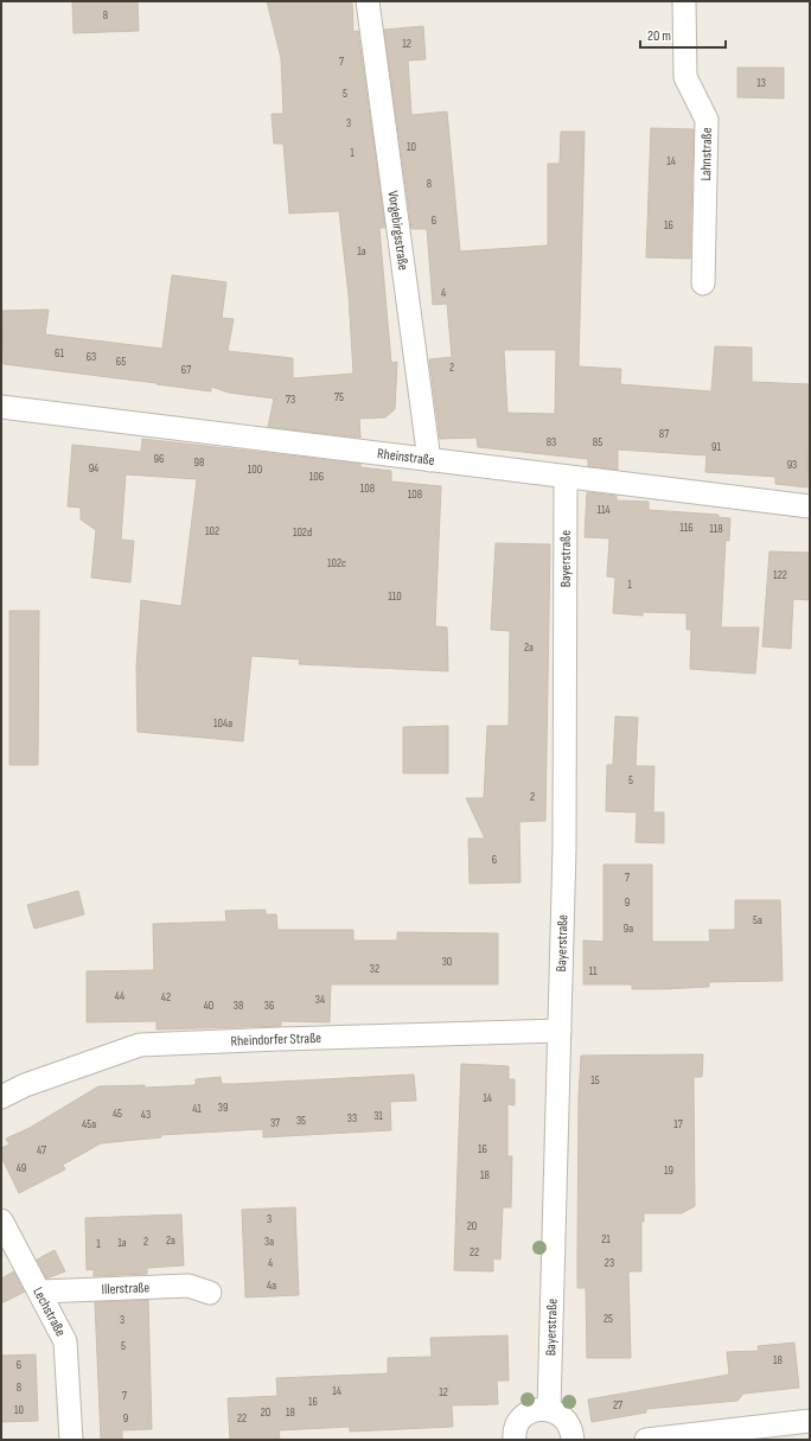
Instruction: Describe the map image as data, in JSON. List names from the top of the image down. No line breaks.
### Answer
{"streets":{"street":["Lahnstraße","Vorgebirgsstraße","Rheinstraße","Bayerstraße","Rheindorfer Straße","Illerstraße","Lechstraße"]},"crossings":[["Vorgebirgsstraße","Rheinstraße"],["Rheinstraße","Bayerstraße"],["Bayerstraße","Rheindorfer Straße"],["Illerstraße","Lechstraße"]],"house_numbers":["8","12","7","13","5","3","10","1","14","8","6","16","1a","4","61","63","65","2","67","75","73","87","83","85","91","96","98","93","94","100","106","108","108","114","116","118","102","102d","102c","122","1","110","2a","104a","5","2","6","7","9","5a","9a","30","32","11","44","42","34","40","38","36","15","14","39","41","45","43","31","33","35","37","45a","17","16","47","49","19","18","3","20","21","2a","2","3a","1a","1","22","4","23","4a","25","3","5","18","6","8","14","12","7","16","27","10","20","18","9","22"],"scale_bar":"20 m"}
